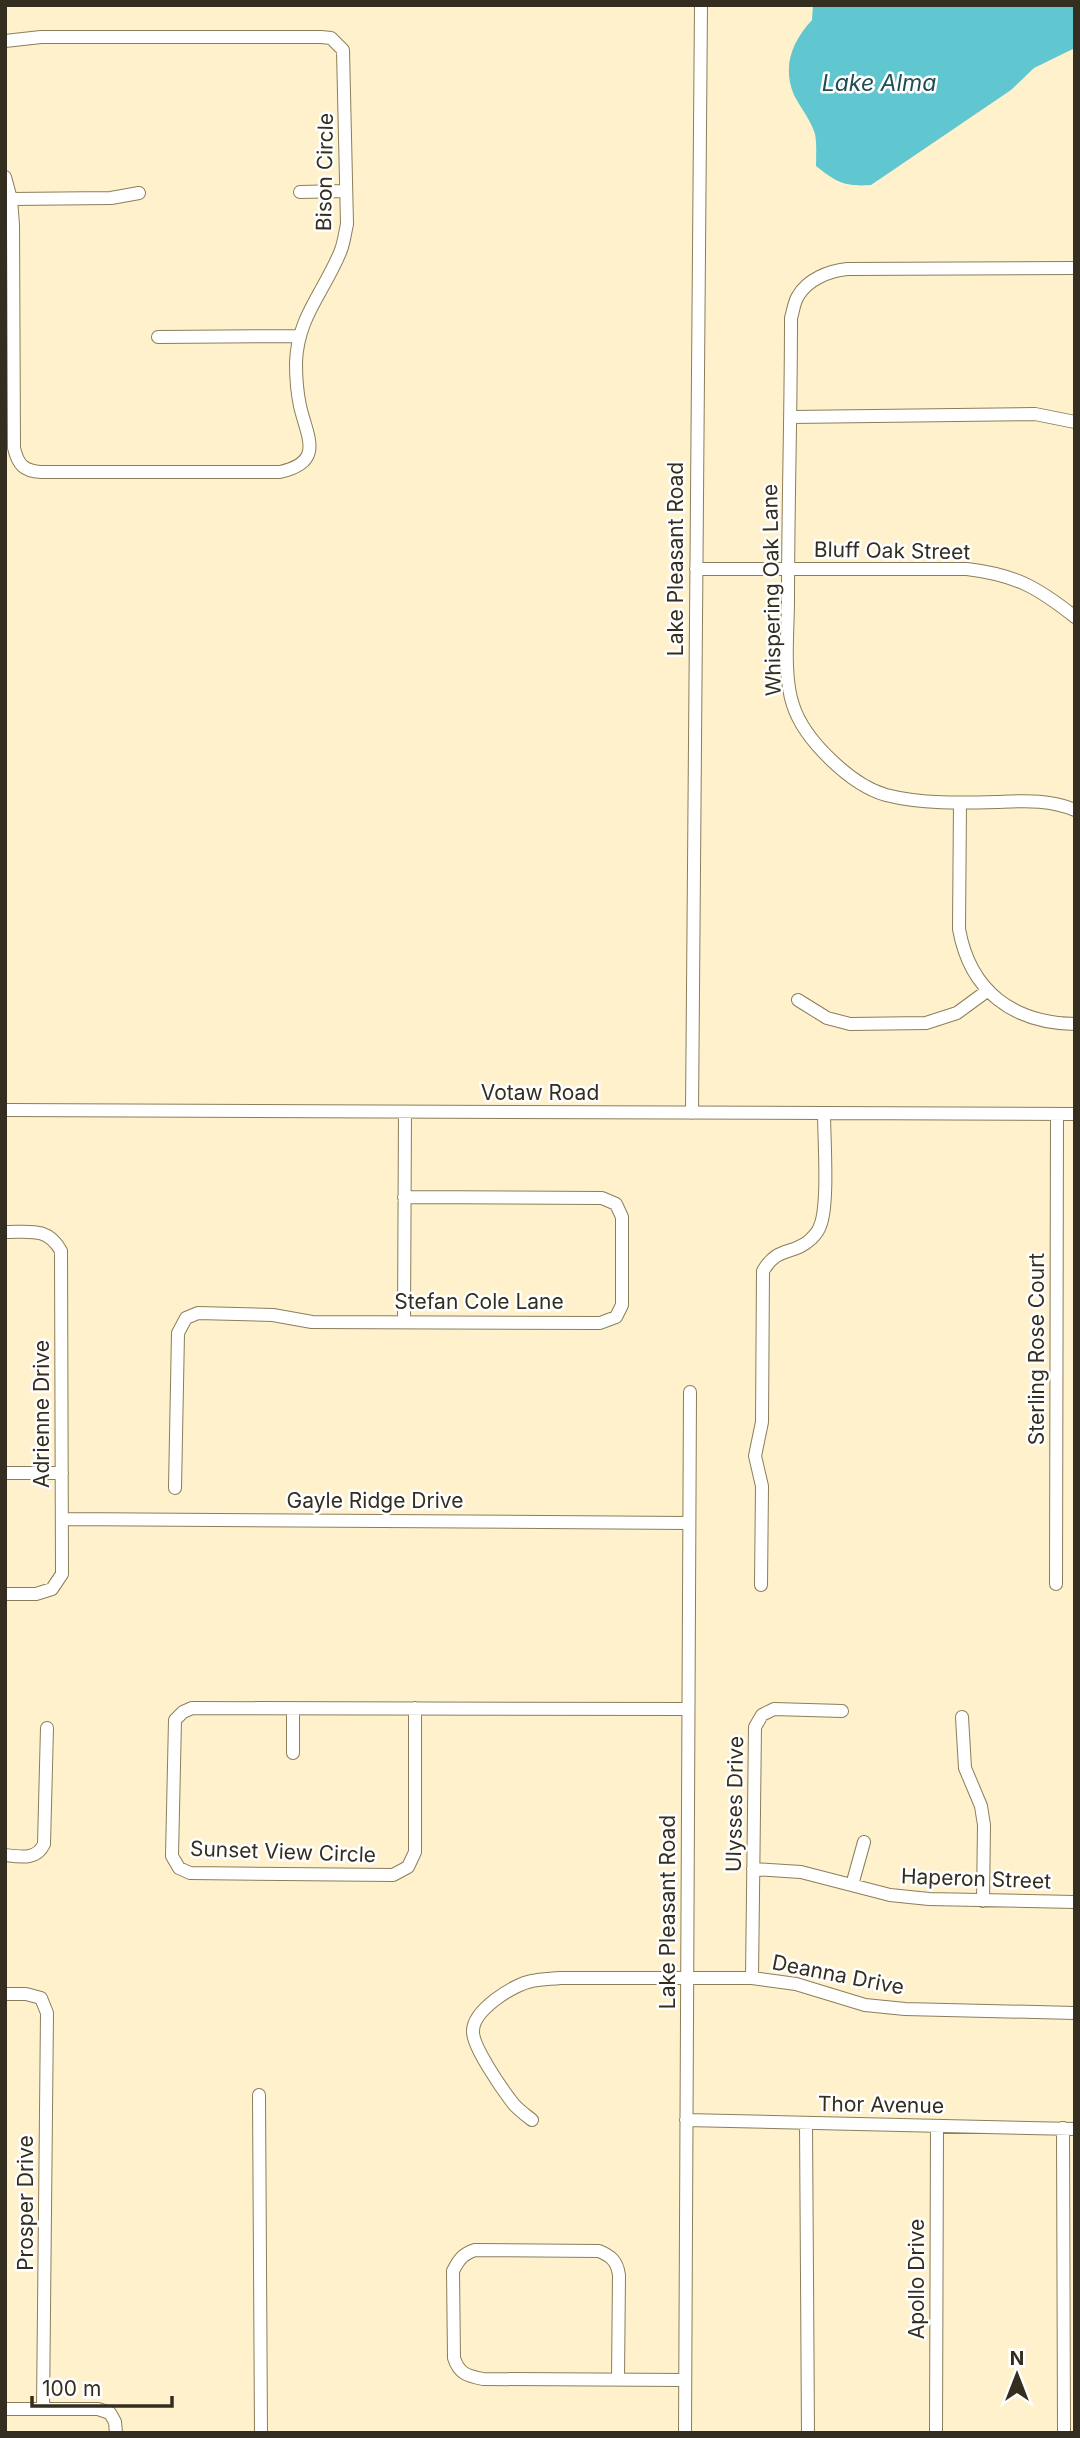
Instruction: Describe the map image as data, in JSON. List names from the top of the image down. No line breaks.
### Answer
{"streets":{"street":["Bison Circle","Bluff Oak Street","Lake Pleasant Road","Whispering Oak Lane","Votaw Road","Stefan Cole Lane","Sterling Rose Court","Adrienne Drive","Gayle Ridge Drive","Ulysses Drive","Sunset View Circle","Haperon Street","Deanna Drive","Thor Avenue","Prosper Drive","Apollo Drive"]},"crossings":[["Bluff Oak Street","Lake Pleasant Road"],["Bluff Oak Street","Whispering Oak Lane"],["Lake Pleasant Road","Votaw Road"],["Lake Pleasant Road","Gayle Ridge Drive"],["Lake Pleasant Road","Sunset View Circle"],["Lake Pleasant Road","Deanna Drive"],["Lake Pleasant Road","Thor Avenue"],["Votaw Road","Sterling Rose Court"],["Adrienne Drive","Gayle Ridge Drive"],["Ulysses Drive","Haperon Street"],["Ulysses Drive","Deanna Drive"],["Thor Avenue","Apollo Drive"]],"water":["Lake Alma"],"scale_bar":"100 m","north":"top"}
